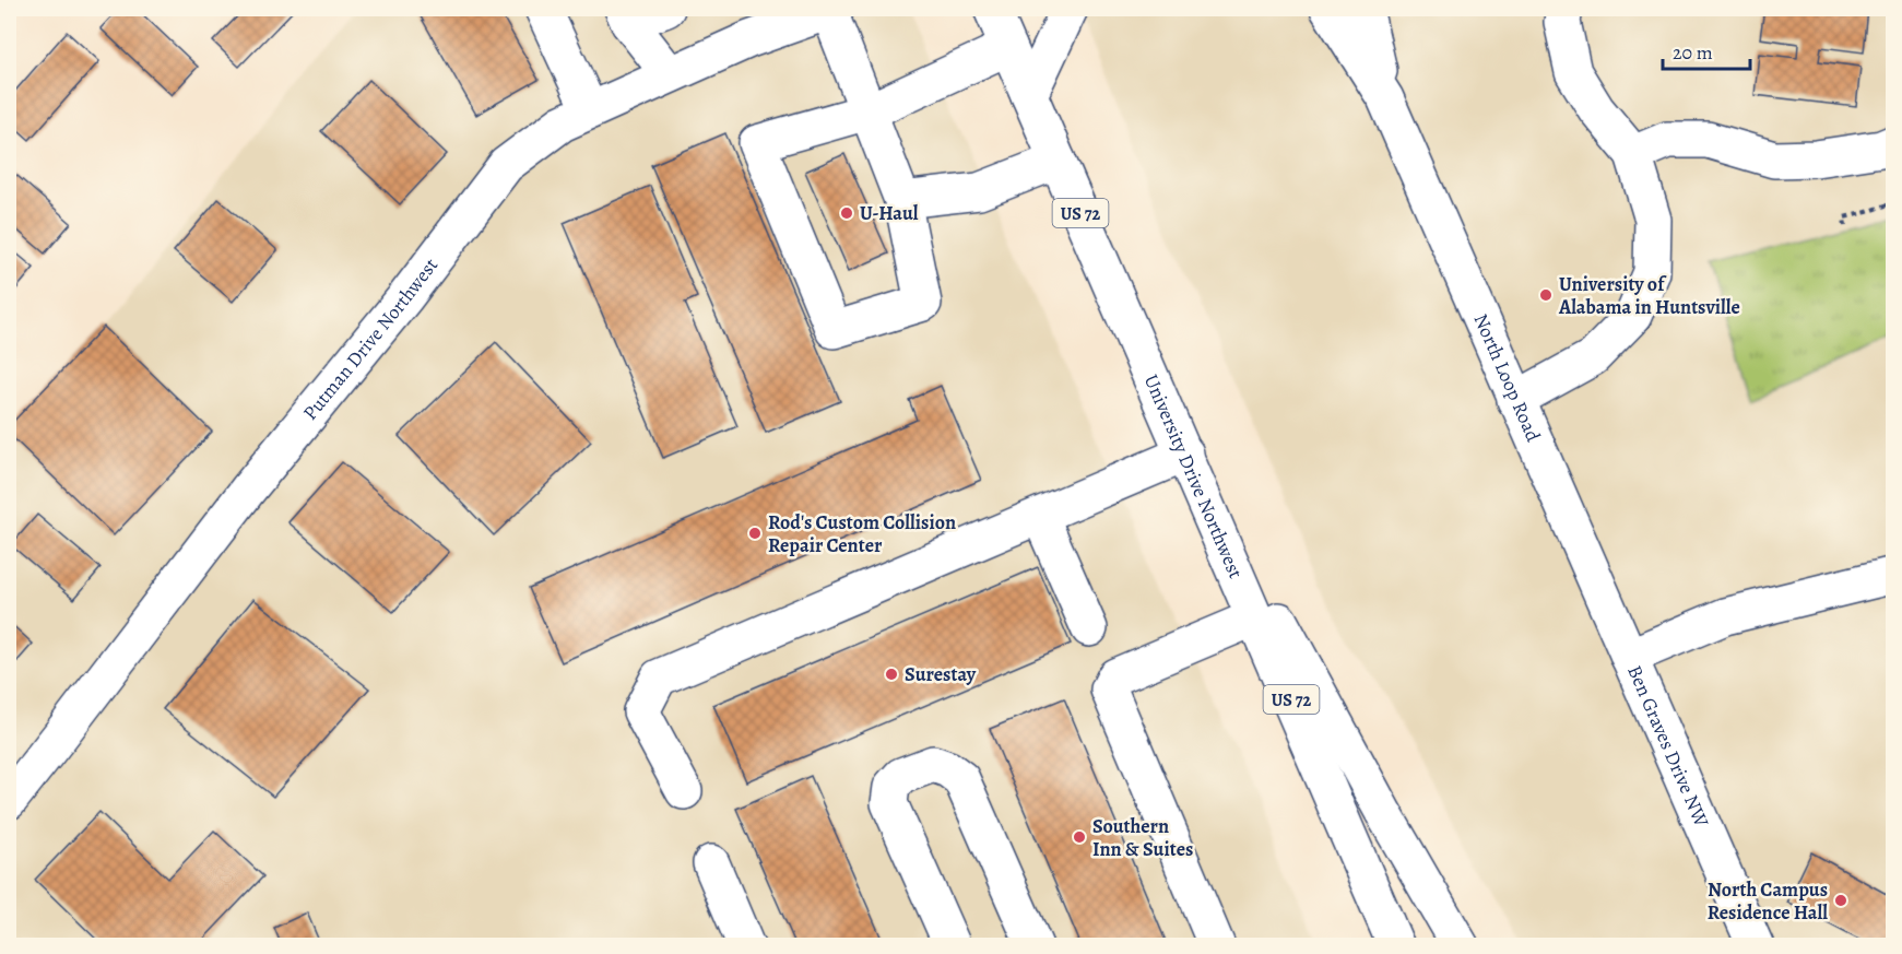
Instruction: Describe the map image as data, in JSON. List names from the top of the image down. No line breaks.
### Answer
{"streets":{"main road":["US 72","Putman Drive Northwest","North Loop Road","University Drive Northwest","Ben Graves Drive NW"]},"crossings":[["North Loop Road","Ben Graves Drive NW"]],"places":["U-Haul","University of Alabama in Huntsville","Rod's Custom Collision Repair Center","Surestay","Southern Inn & Suites","North Campus Residence Hall"],"scale_bar":"20 m"}
